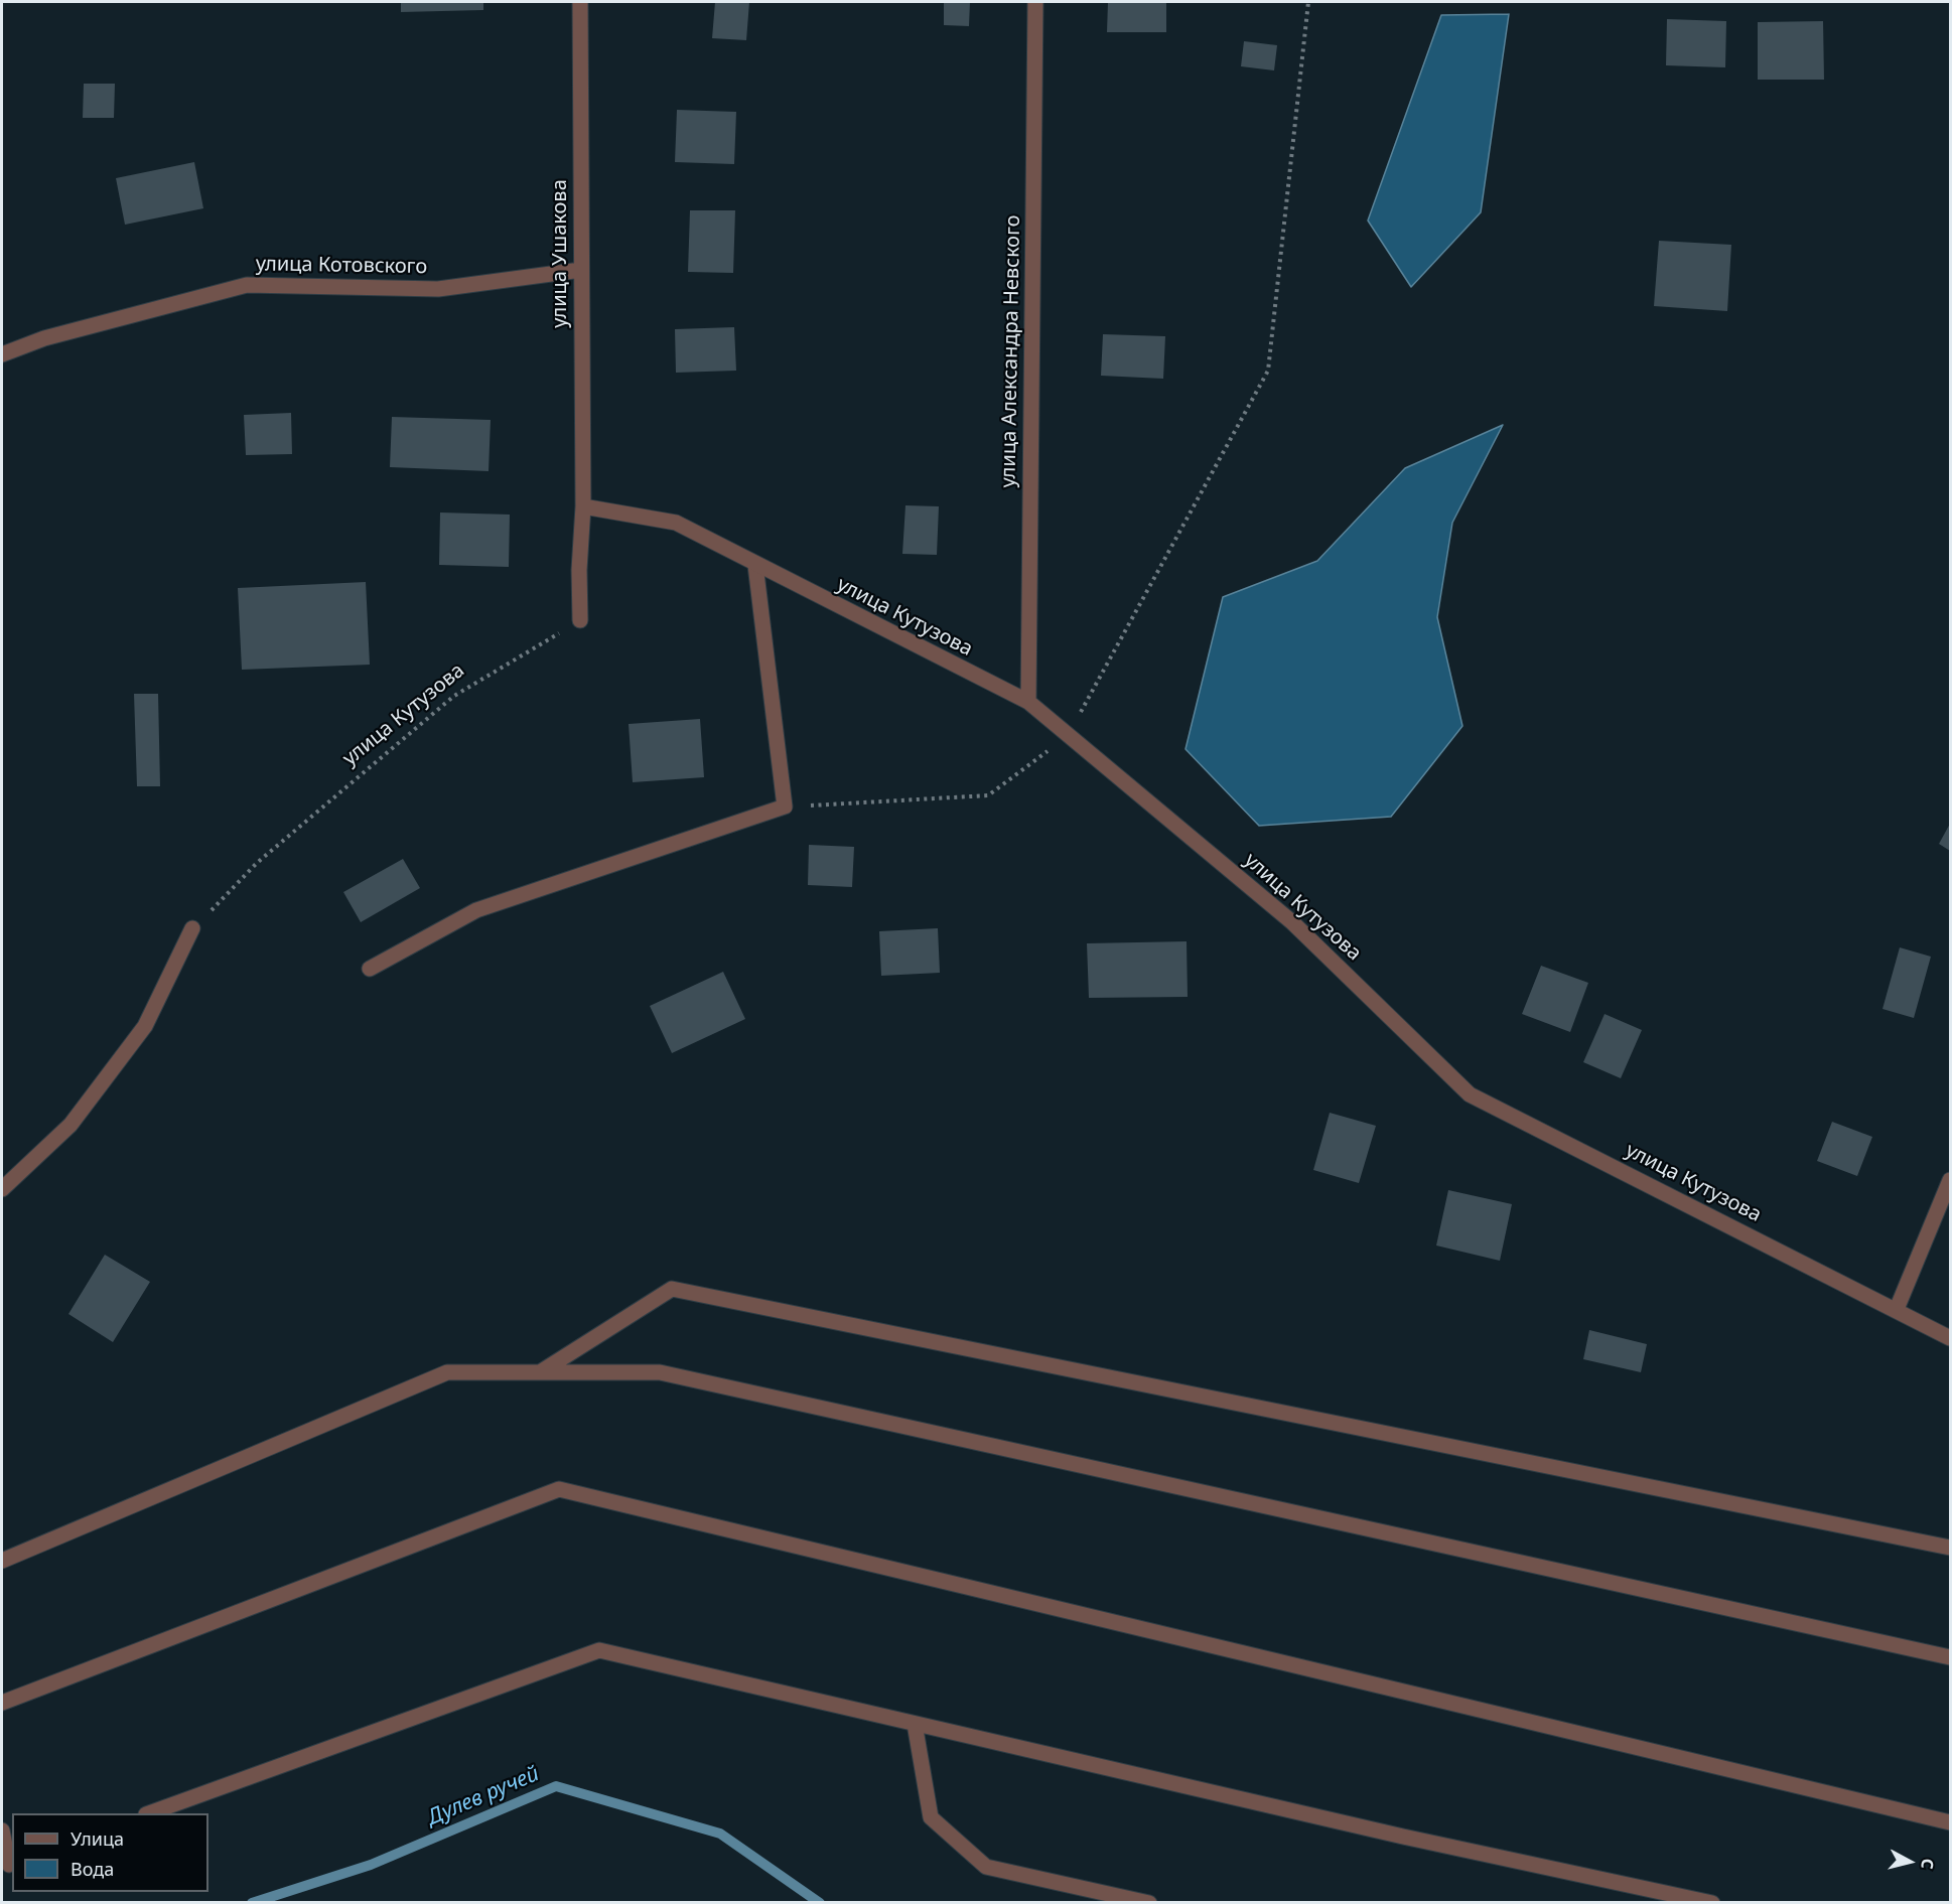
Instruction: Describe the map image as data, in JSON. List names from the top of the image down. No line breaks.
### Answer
{"streets":{"street":["улица Ушакова","улица Котовского","улица Александра Невского","улица Кутузова"]},"crossings":[["улица Ушакова","улица Котовского"],["улица Ушакова","улица Кутузова"],["улица Александра Невского","улица Кутузова"]],"water":["Дулев ручей"],"legend":["Улица","Вода"],"north":"right"}
